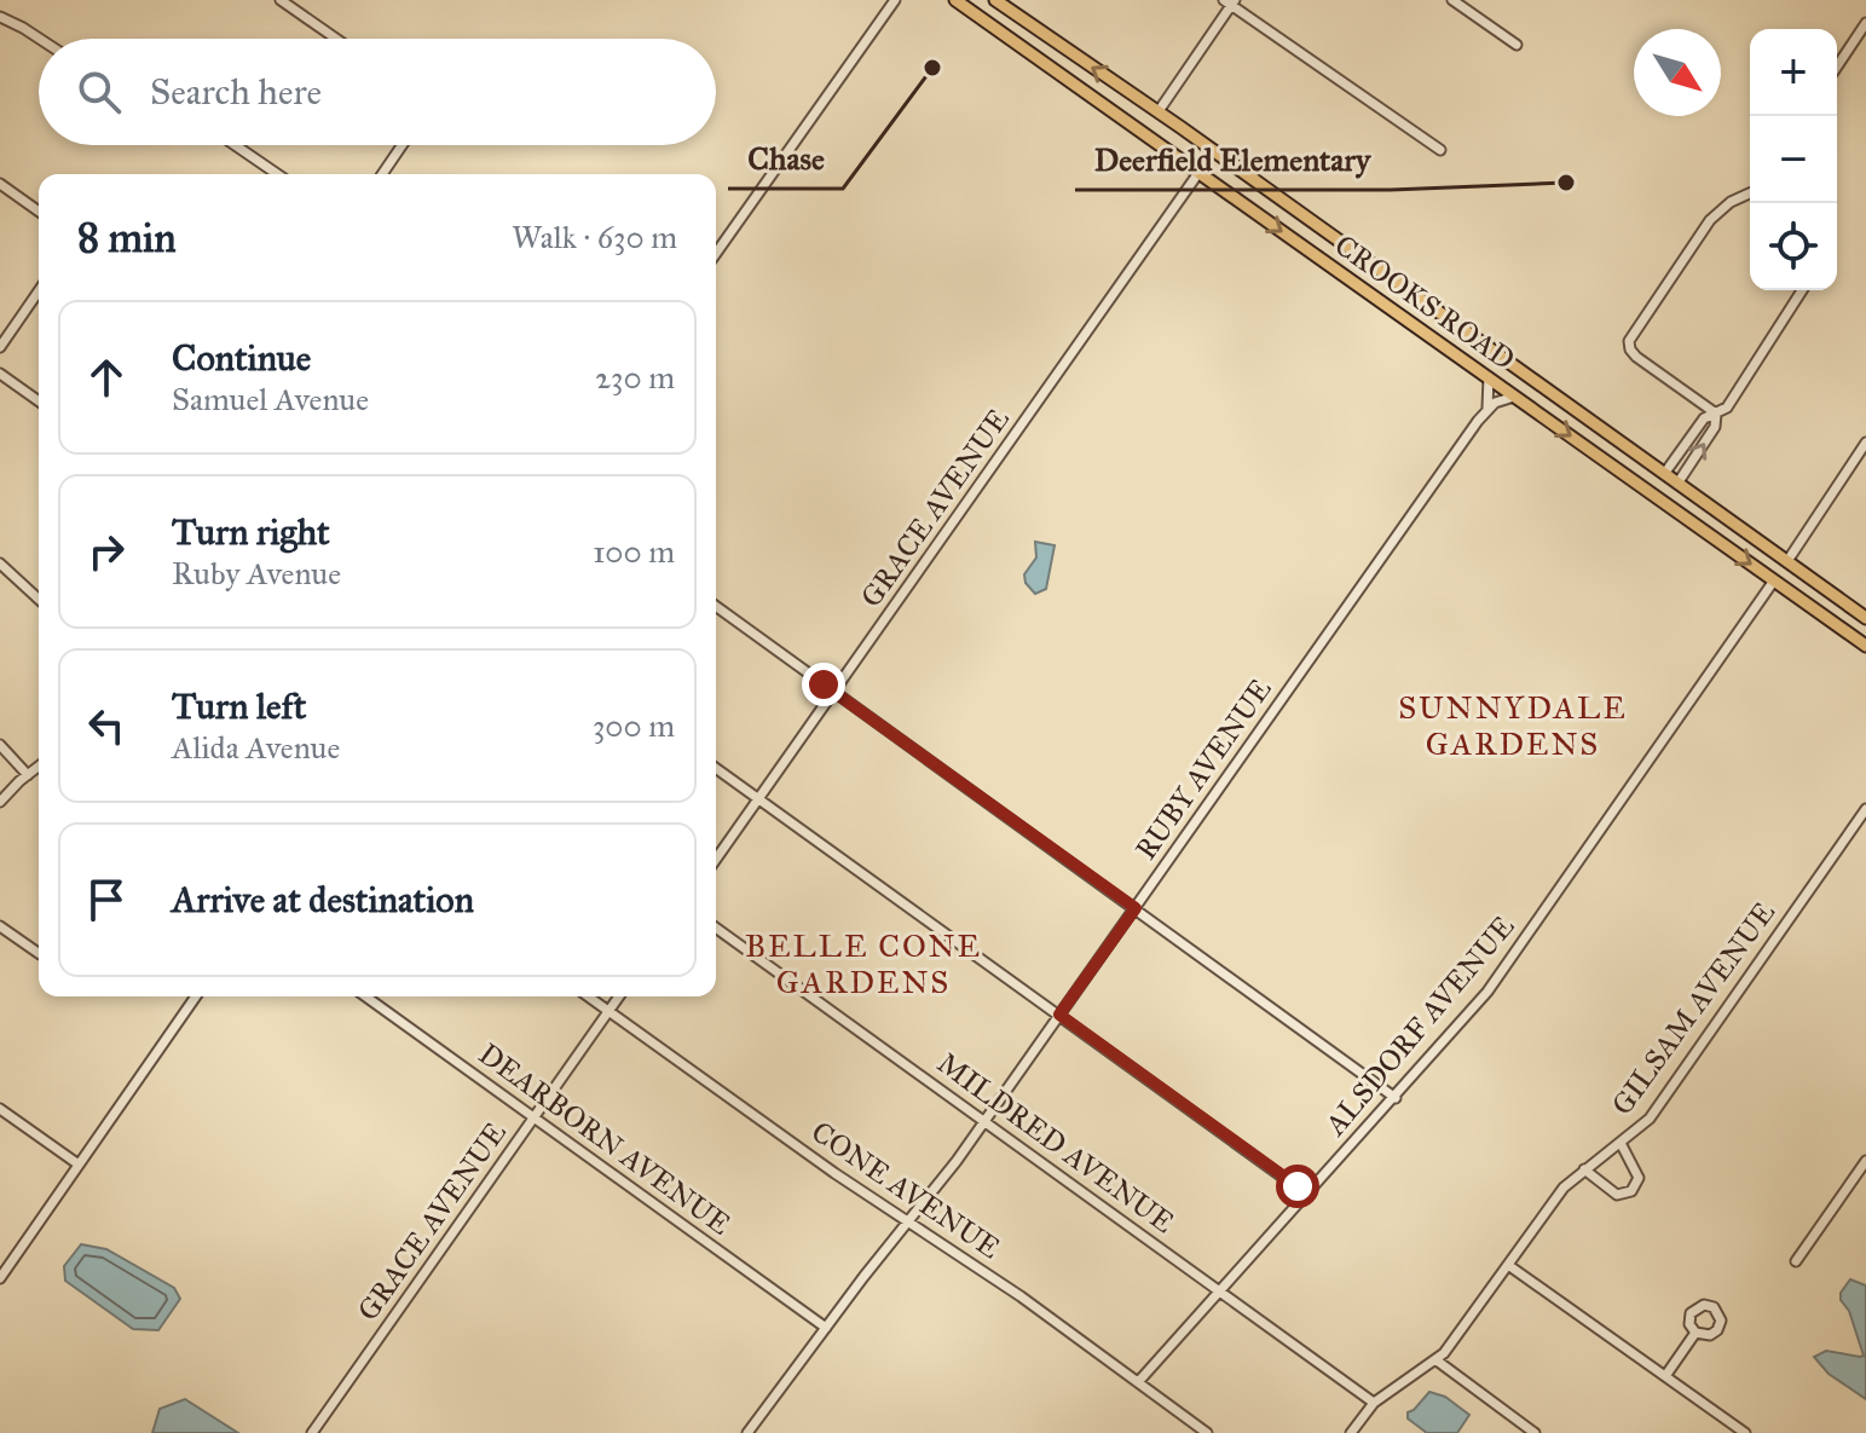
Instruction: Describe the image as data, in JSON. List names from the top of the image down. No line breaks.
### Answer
{"streets":{"main road":["CROOKS ROAD"],"street":["GRACE AVENUE","RUBY AVENUE","GILSAM AVENUE","ALSDORF AVENUE","DEARBORN AVENUE","MILDRED AVENUE","CONE AVENUE"]},"crossings":[["CROOKS ROAD","GRACE AVENUE"],["CROOKS ROAD","ALSDORF AVENUE"],["GRACE AVENUE","DEARBORN AVENUE"],["GRACE AVENUE","CONE AVENUE"],["RUBY AVENUE","DEARBORN AVENUE"],["RUBY AVENUE","MILDRED AVENUE"],["RUBY AVENUE","CONE AVENUE"],["GILSAM AVENUE","MILDRED AVENUE"],["ALSDORF AVENUE","MILDRED AVENUE"],["ALSDORF AVENUE","CONE AVENUE"]],"districts":["SUNNYDALE GARDENS","BELLE CONE GARDENS"],"places":["Chase","Deerfield Elementary"],"north":"bottom right","page":{"map_buttons":["+","−"],"search":"Search here","heading":["8 min","Walk · 630 m"],"list":[["Continue","Samuel Avenue","230 m"],["Turn right","Ruby Avenue","100 m"],["Turn left","Alida Avenue","300 m"],"Arrive at destination"]}}
